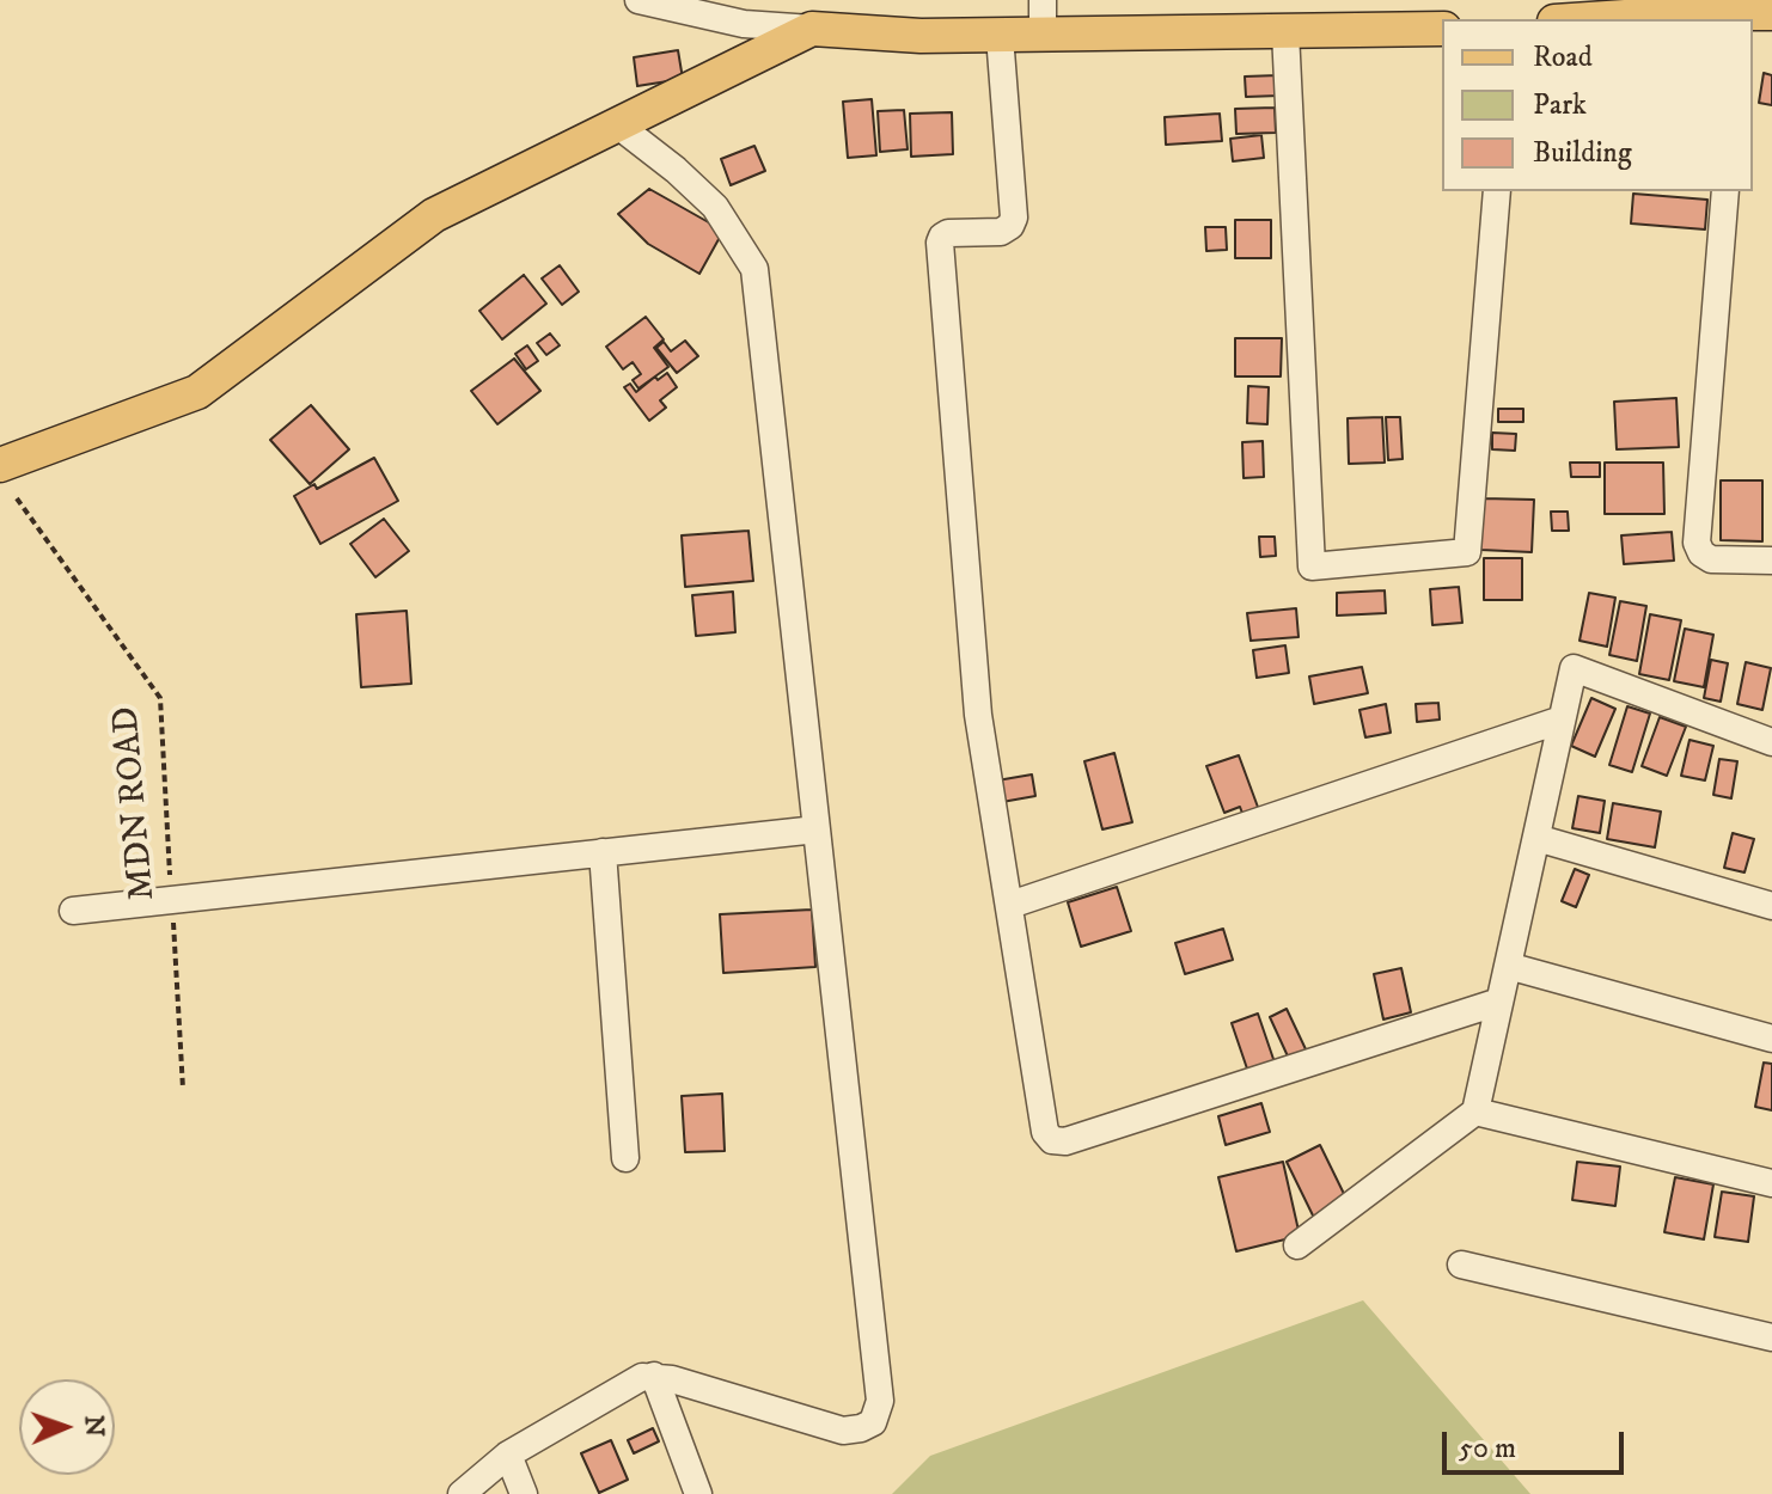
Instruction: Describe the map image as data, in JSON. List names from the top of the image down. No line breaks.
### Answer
{"streets":{"path":["MDN ROAD"]},"legend":["Road","Park","Building"],"scale_bar":"50 m","north":"right"}
